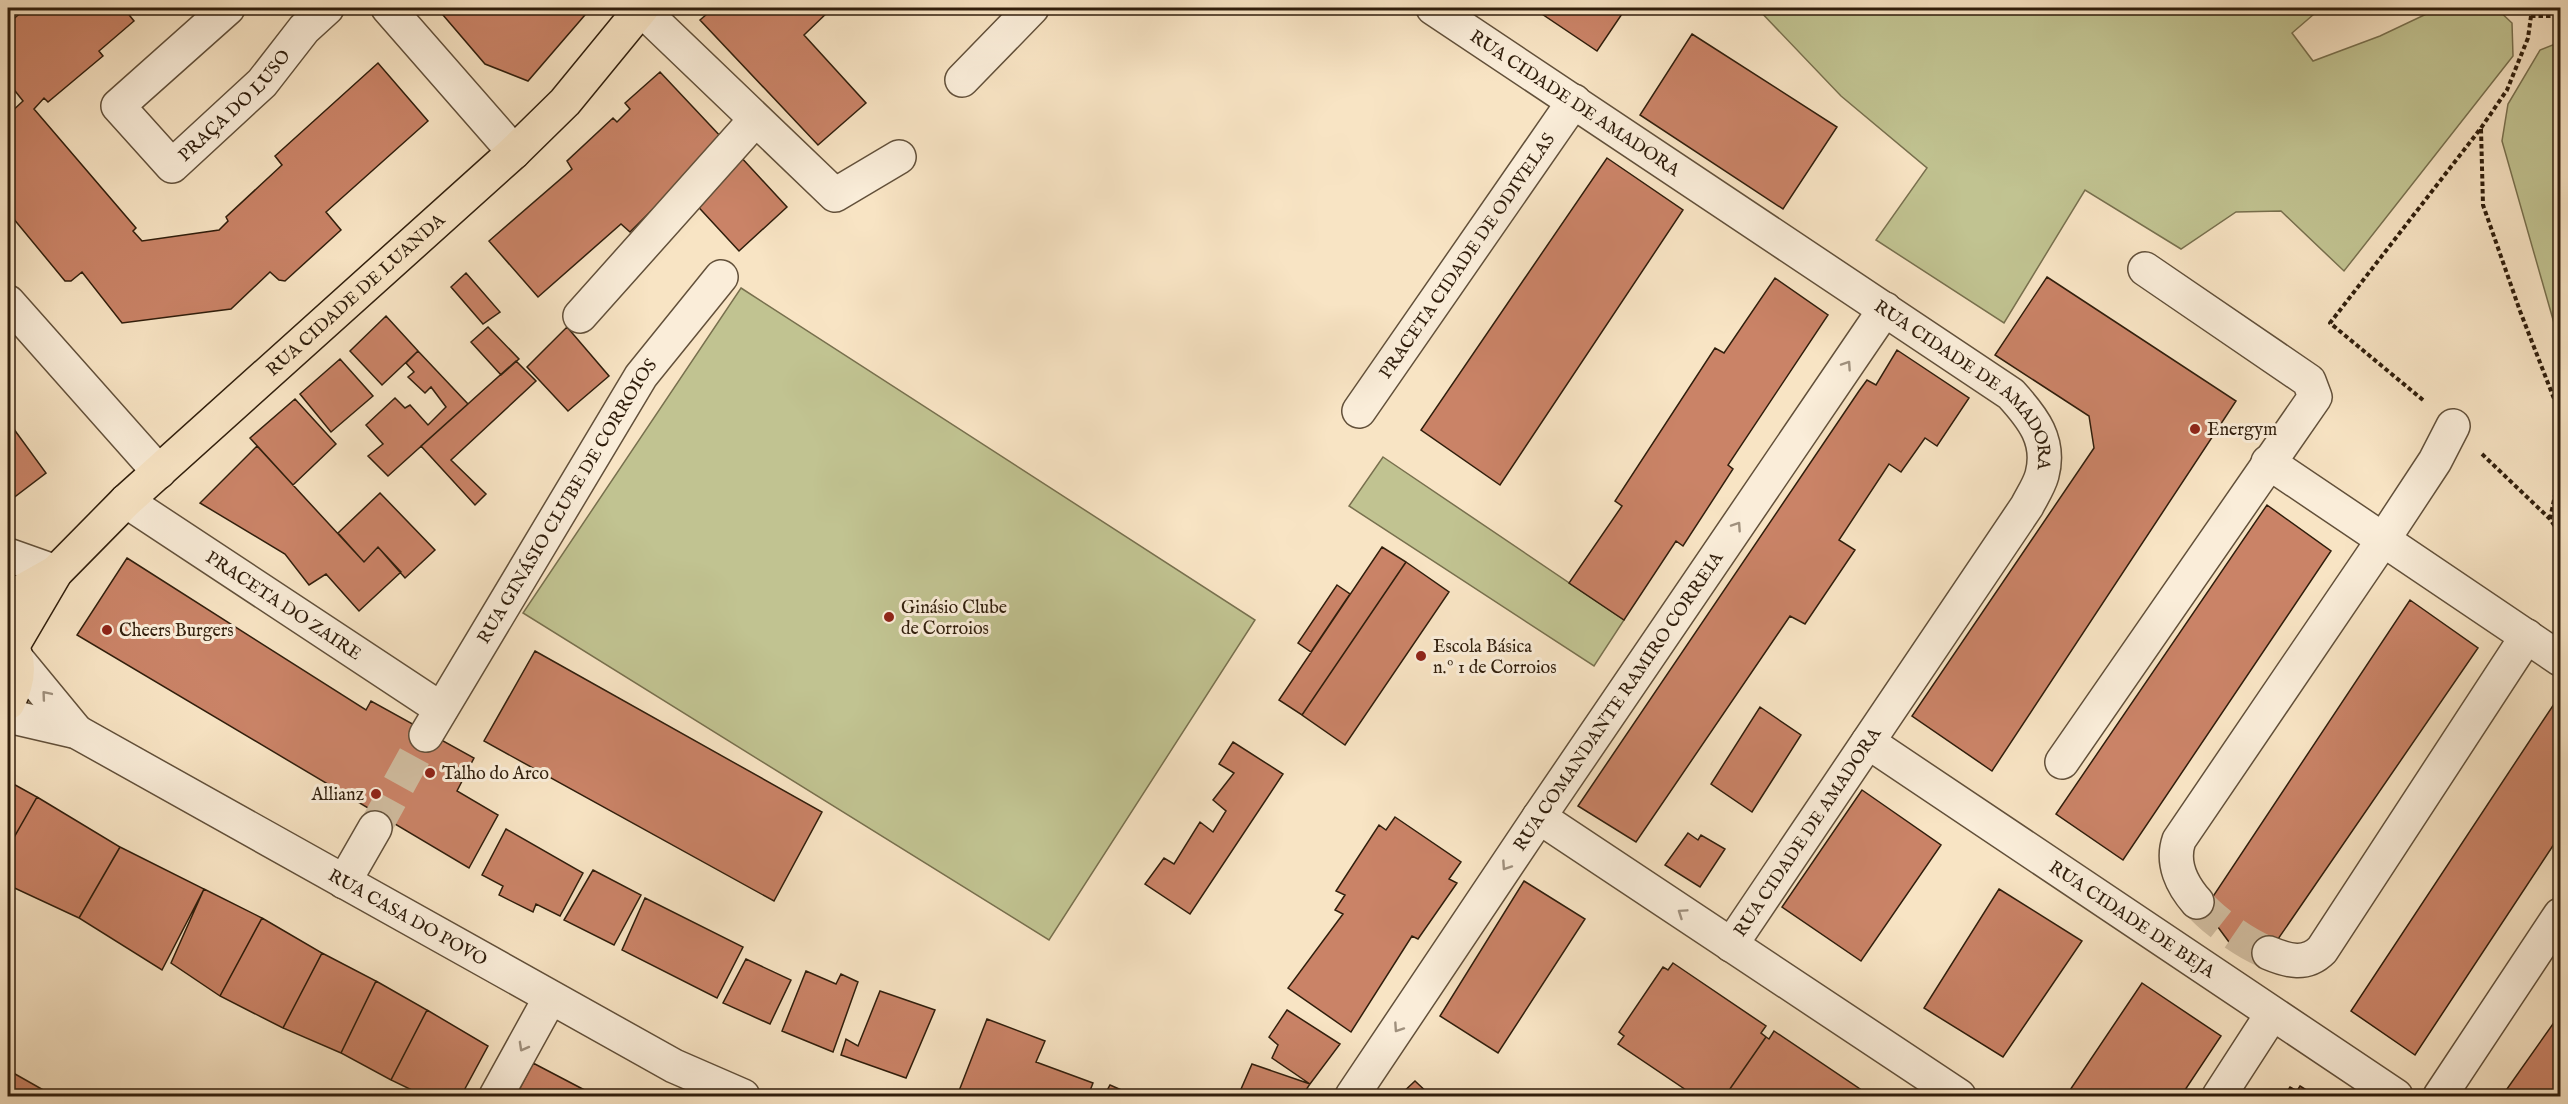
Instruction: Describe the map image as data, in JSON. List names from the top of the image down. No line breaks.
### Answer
{"streets":{"main road":["RUA CIDADE DE LUANDA"],"street":["RUA CIDADE DE AMADORA","PRAÇA DO LUSO","PRACETA CIDADE DE ODIVELAS","RUA GINÁSIO CLUBE DE CORROIOS","PRACETA DO ZAIRE","RUA COMANDANTE RAMIRO CORREIA","RUA CASA DO POVO","RUA CIDADE DE BEJA"]},"crossings":[["RUA CIDADE DE AMADORA","PRACETA CIDADE DE ODIVELAS"],["RUA CIDADE DE AMADORA","RUA COMANDANTE RAMIRO CORREIA"],["RUA CIDADE DE AMADORA","RUA CIDADE DE BEJA"],["RUA CIDADE DE LUANDA","PRACETA DO ZAIRE"],["RUA CIDADE DE LUANDA","RUA CASA DO POVO"],["RUA GINÁSIO CLUBE DE CORROIOS","PRACETA DO ZAIRE"]],"places":["Energym","Ginásio Clube de Corroios","Cheers Burgers","Escola Básica n.º 1 de Corroios","Talho do Arco","Allianz"]}
